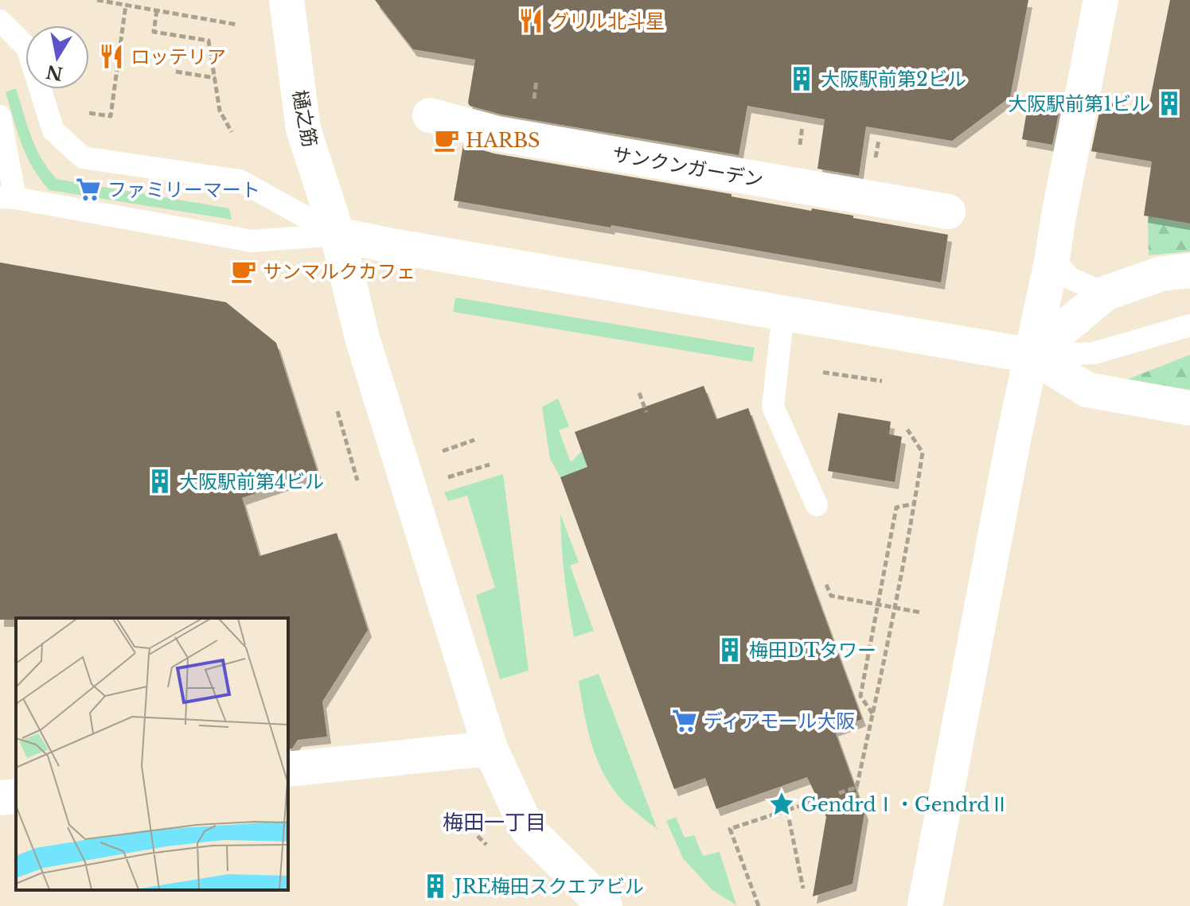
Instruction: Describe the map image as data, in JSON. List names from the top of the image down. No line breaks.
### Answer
{"streets":{"street":["樋之筋","サンクンガーデン"]},"districts":["梅田一丁目"],"places":{"restaurant":["グリル北斗星","ロッテリア"],"building":["大阪駅前第2ビル","大阪駅前第1ビル","大阪駅前第4ビル","梅田DTタワー","JRE梅田スクエアビル"],"cafe":["HARBS","サンマルクカフェ"],"supermarket":["ファミリーマート","ディアモール大阪"],"place":["GendrdⅠ・GendrdⅡ"]},"north":"bottom"}
